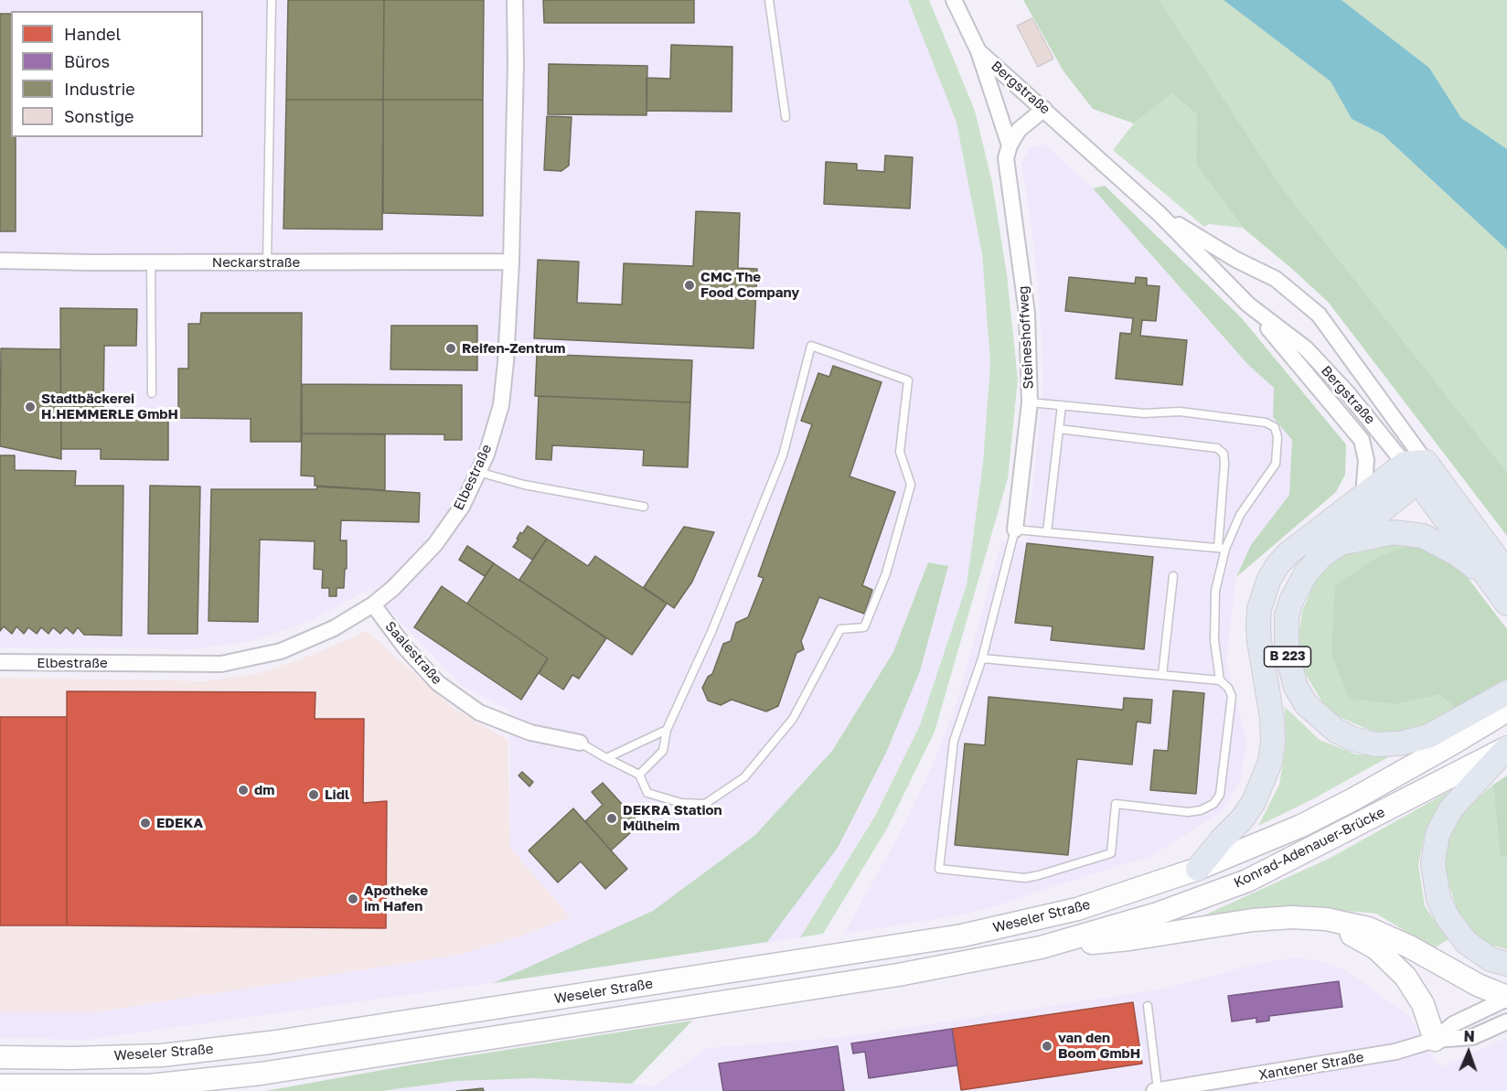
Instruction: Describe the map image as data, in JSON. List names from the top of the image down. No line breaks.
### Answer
{"streets":{"main road":["Bergstraße","B 223","Konrad-Adenauer-Brücke","Weseler Straße"],"street":["Neckarstraße","Steineshoffweg","Elbestraße","Saalestraße","Xantener Straße"]},"crossings":[["Bergstraße","Steineshoffweg"],["Bergstraße","B 223"],["Neckarstraße","Elbestraße"],["Elbestraße","Saalestraße"],["Konrad-Adenauer-Brücke","Weseler Straße"]],"places":["CMC The Food Company","Reifen-Zentrum","Stadtbäckerei H.HEMMERLE GmbH","dm","Lidl","DEKRA Station Mülheim","EDEKA","Apotheke im Hafen","van den Boom GmbH"],"legend":["Handel","Büros","Industrie","Sonstige"],"north":"top"}
